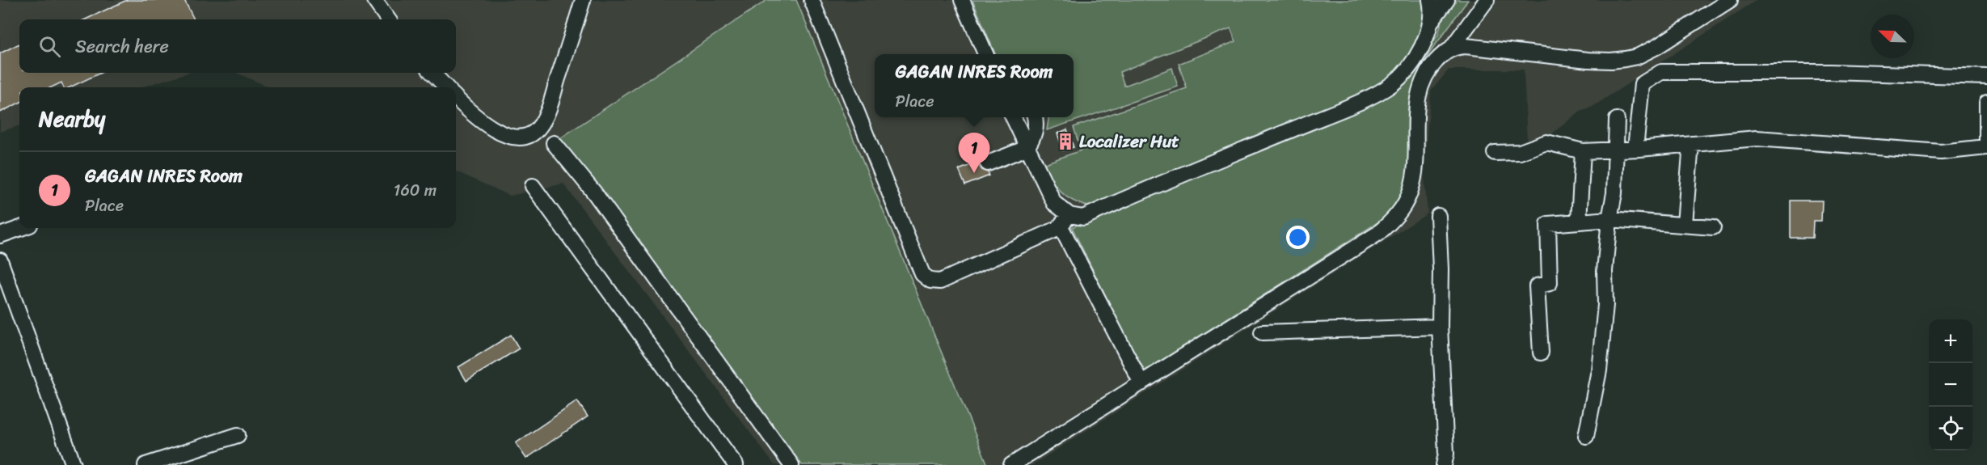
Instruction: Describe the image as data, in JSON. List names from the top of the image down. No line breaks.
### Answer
{"places":{"building":["Localizer Hut"]},"north":"top left","page":{"search":"Search here","popup":["GAGAN INRES Room","Place"],"heading":"Nearby","pins":"1","list":[{"mark":"1","name":"GAGAN INRES Room","note":"Place","value":"160 m"}],"map_buttons":["+","−"]}}
